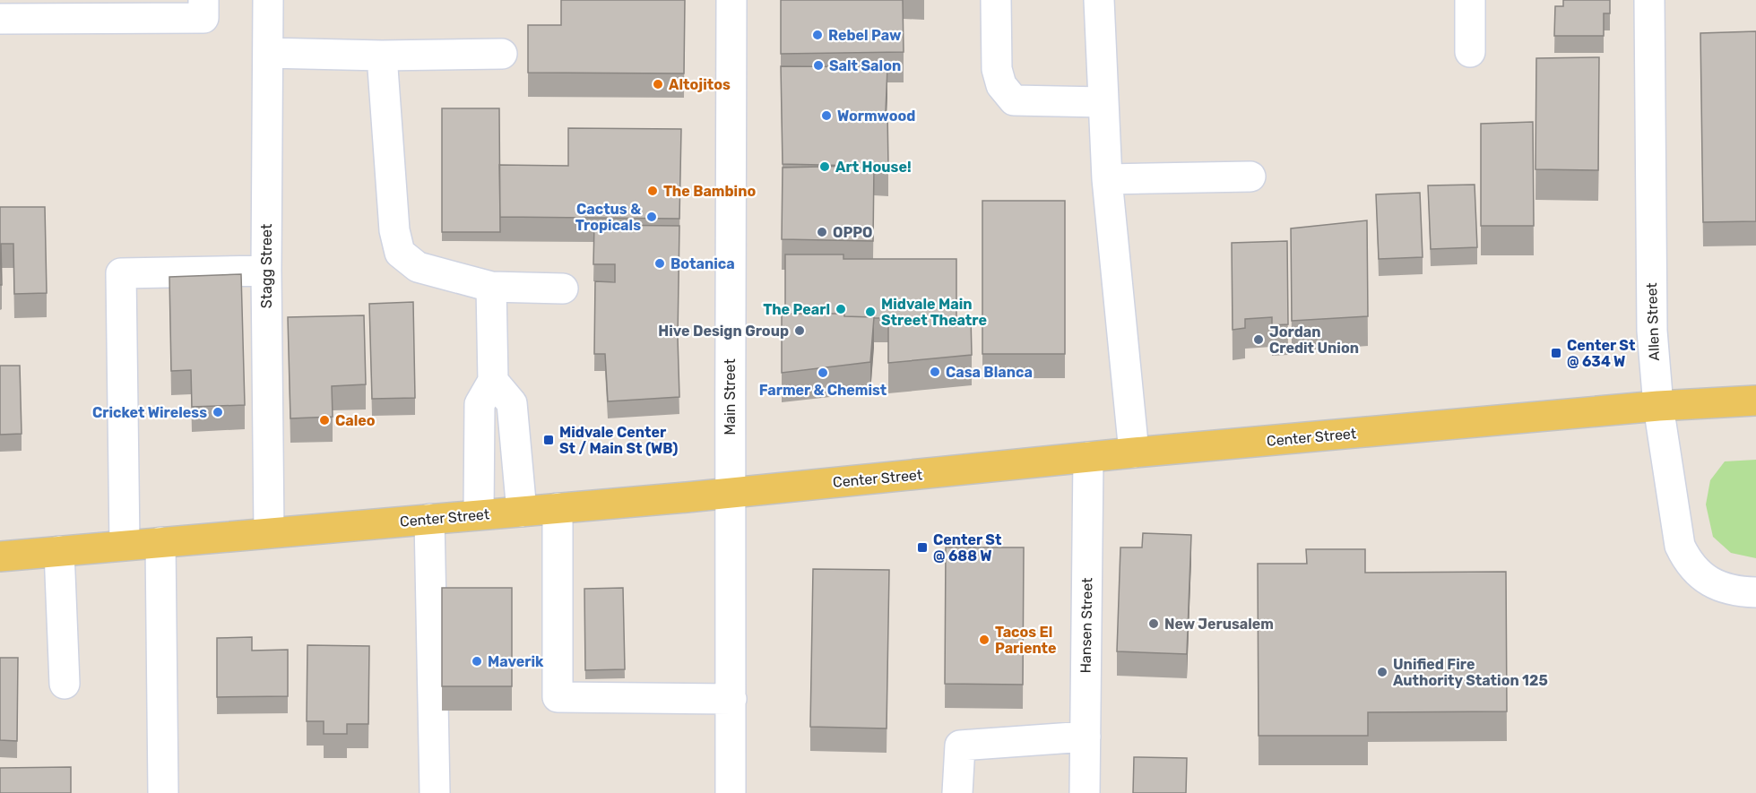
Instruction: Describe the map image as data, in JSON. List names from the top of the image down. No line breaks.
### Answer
{"streets":{"main road":["Center Street"],"street":["Stagg Street","Allen Street","Main Street","Hansen Street"]},"crossings":[["Stagg Street","Center Street"],["Allen Street","Center Street"],["Main Street","Center Street"],["Center Street","Hansen Street"]],"places":{"other":["Rebel Paw","Salt Salon","Altojitos","Wormwood","Art House!","The Bambino","Cactus & Tropicals","OPPO","Botanica","The Pearl","Midvale Main Street Theatre","Hive Design Group","Jordan Credit Union","Casa Blanca","Farmer & Chemist","Cricket Wireless","Caleo","New Jerusalem","Tacos El Pariente","Maverik","Unified Fire Authority Station 125"],"transit":["Center St @ 634 W","Midvale Center St / Main St (WB)","Center St @ 688 W"]}}
